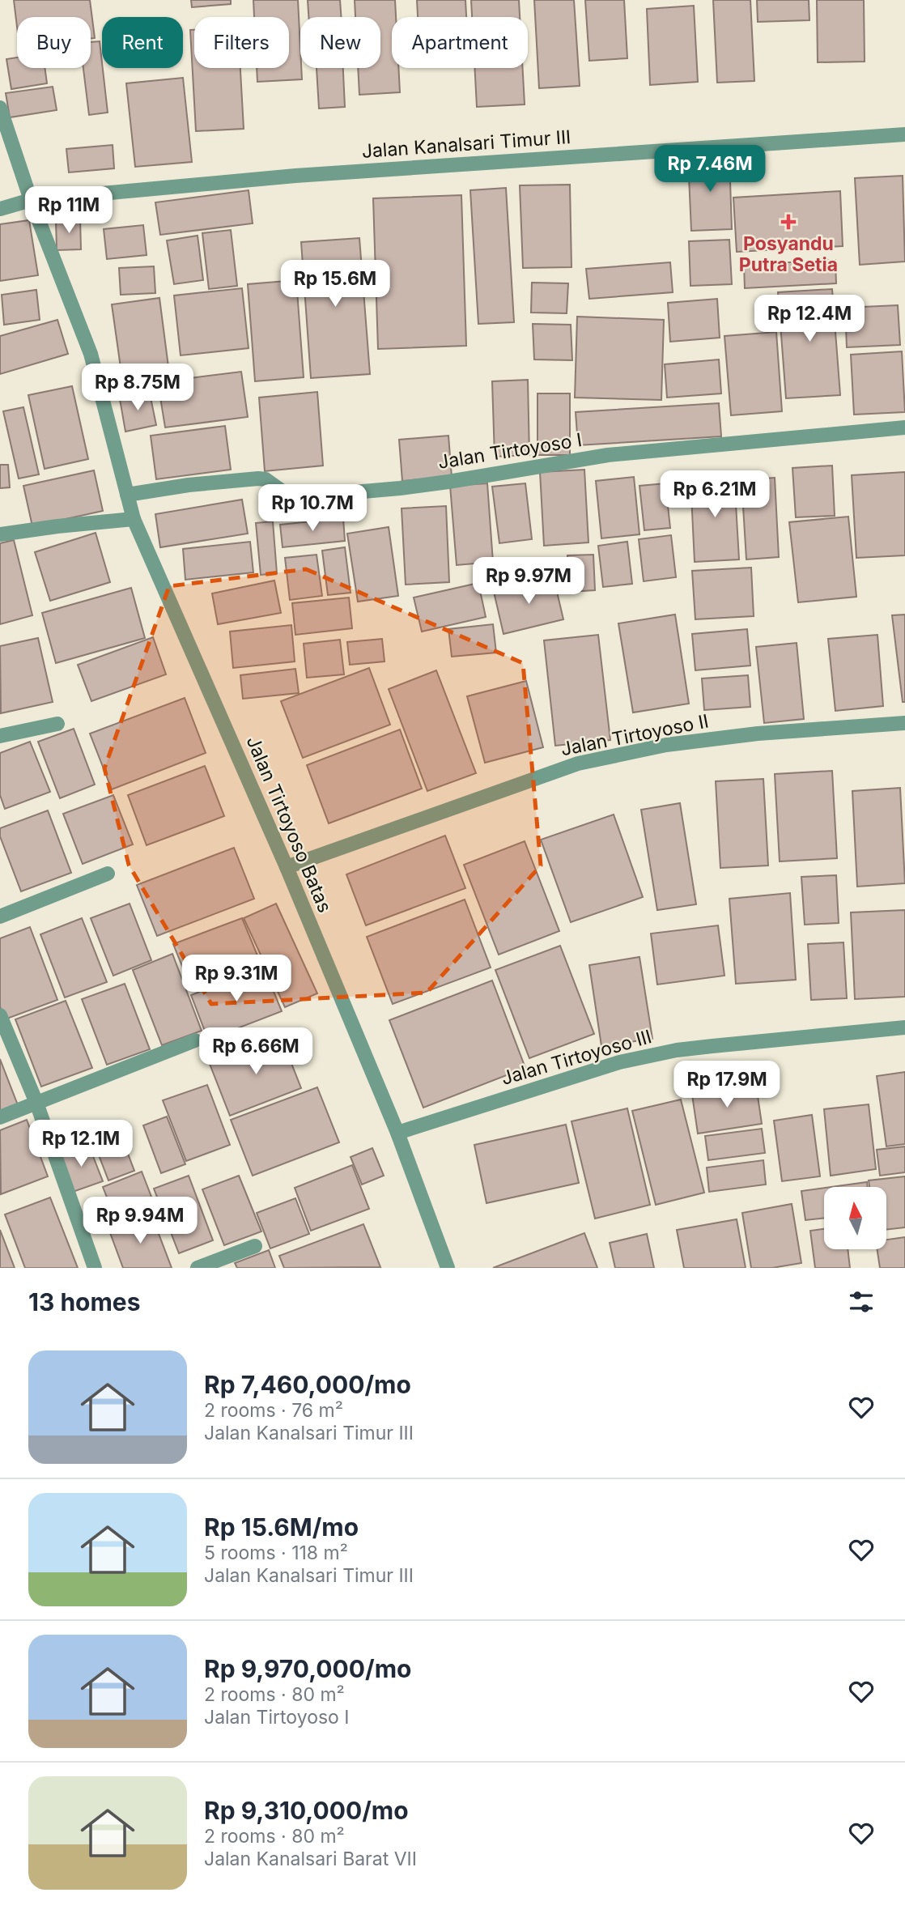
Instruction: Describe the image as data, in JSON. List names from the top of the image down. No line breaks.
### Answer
{"streets":{"street":["Jalan Kanalsari Timur III","Jalan Tirtoyoso I","Jalan Tirtoyoso II","Jalan Tirtoyoso Batas","Jalan Tirtoyoso III"]},"crossings":[["Jalan Kanalsari Timur III","Jalan Tirtoyoso Batas"],["Jalan Tirtoyoso I","Jalan Tirtoyoso Batas"],["Jalan Tirtoyoso II","Jalan Tirtoyoso Batas"],["Jalan Tirtoyoso Batas","Jalan Tirtoyoso III"]],"places":{"health":["Posyandu Putra Setia"]},"north":"top","page":{"chip":["Buy","Rent","Filters","New","Apartment"],"price":["Rp 7.46M","Rp 11M","Rp 15.6M","Rp 12.4M","Rp 8.75M","Rp 6.21M","Rp 10.7M","Rp 9.97M","Rp 9.31M","Rp 6.66M","Rp 17.9M","Rp 12.1M","Rp 9.94M"],"heading":"13 homes","list":[{"name":"Rp 7,460,000/mo","note":"2 rooms · 76 m² · Jalan Kanalsari Timur III"},{"name":"Rp 15.6M/mo","note":"5 rooms · 118 m² · Jalan Kanalsari Timur III"},{"name":"Rp 9,970,000/mo","note":"2 rooms · 80 m² · Jalan Tirtoyoso I"},{"name":"Rp 9,310,000/mo","note":"2 rooms · 80 m² · Jalan Kanalsari Barat VII"}]}}
